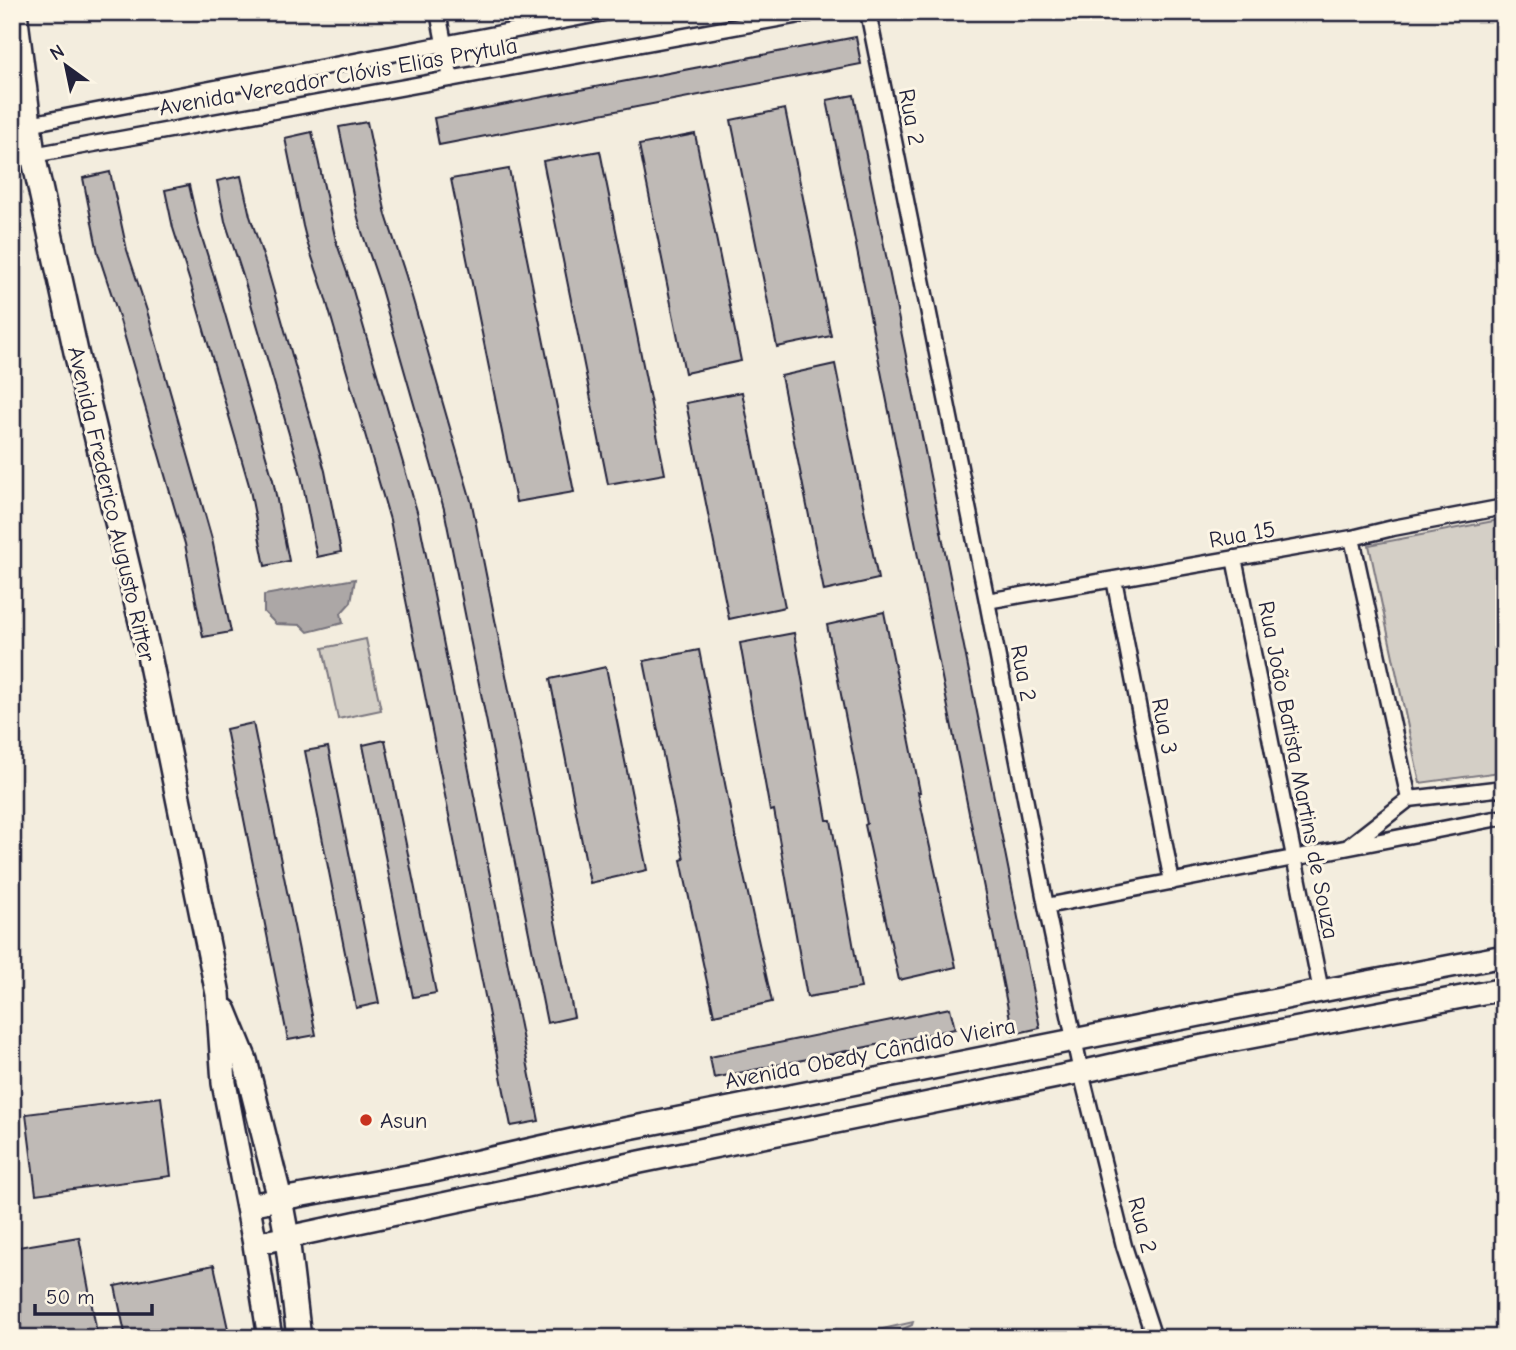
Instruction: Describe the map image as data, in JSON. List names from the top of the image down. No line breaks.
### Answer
{"streets":{"main road":["Avenida Frederico Augusto Ritter","Avenida Obedy Cândido Vieira"],"street":["Avenida Vereador Clóvis Elias Prytula","Rua 2","Rua 15","Rua 3","Rua João Batista Martins de Souza"]},"crossings":[["Avenida Vereador Clóvis Elias Prytula","Avenida Frederico Augusto Ritter"],["Rua 2","Rua 15"],["Rua 2","Avenida Obedy Cândido Vieira"],["Avenida Frederico Augusto Ritter","Avenida Obedy Cândido Vieira"],["Rua 15","Rua 3"],["Rua 15","Rua João Batista Martins de Souza"],["Rua João Batista Martins de Souza","Avenida Obedy Cândido Vieira"]],"places":["Asun"],"scale_bar":"50 m","north":"top left"}
